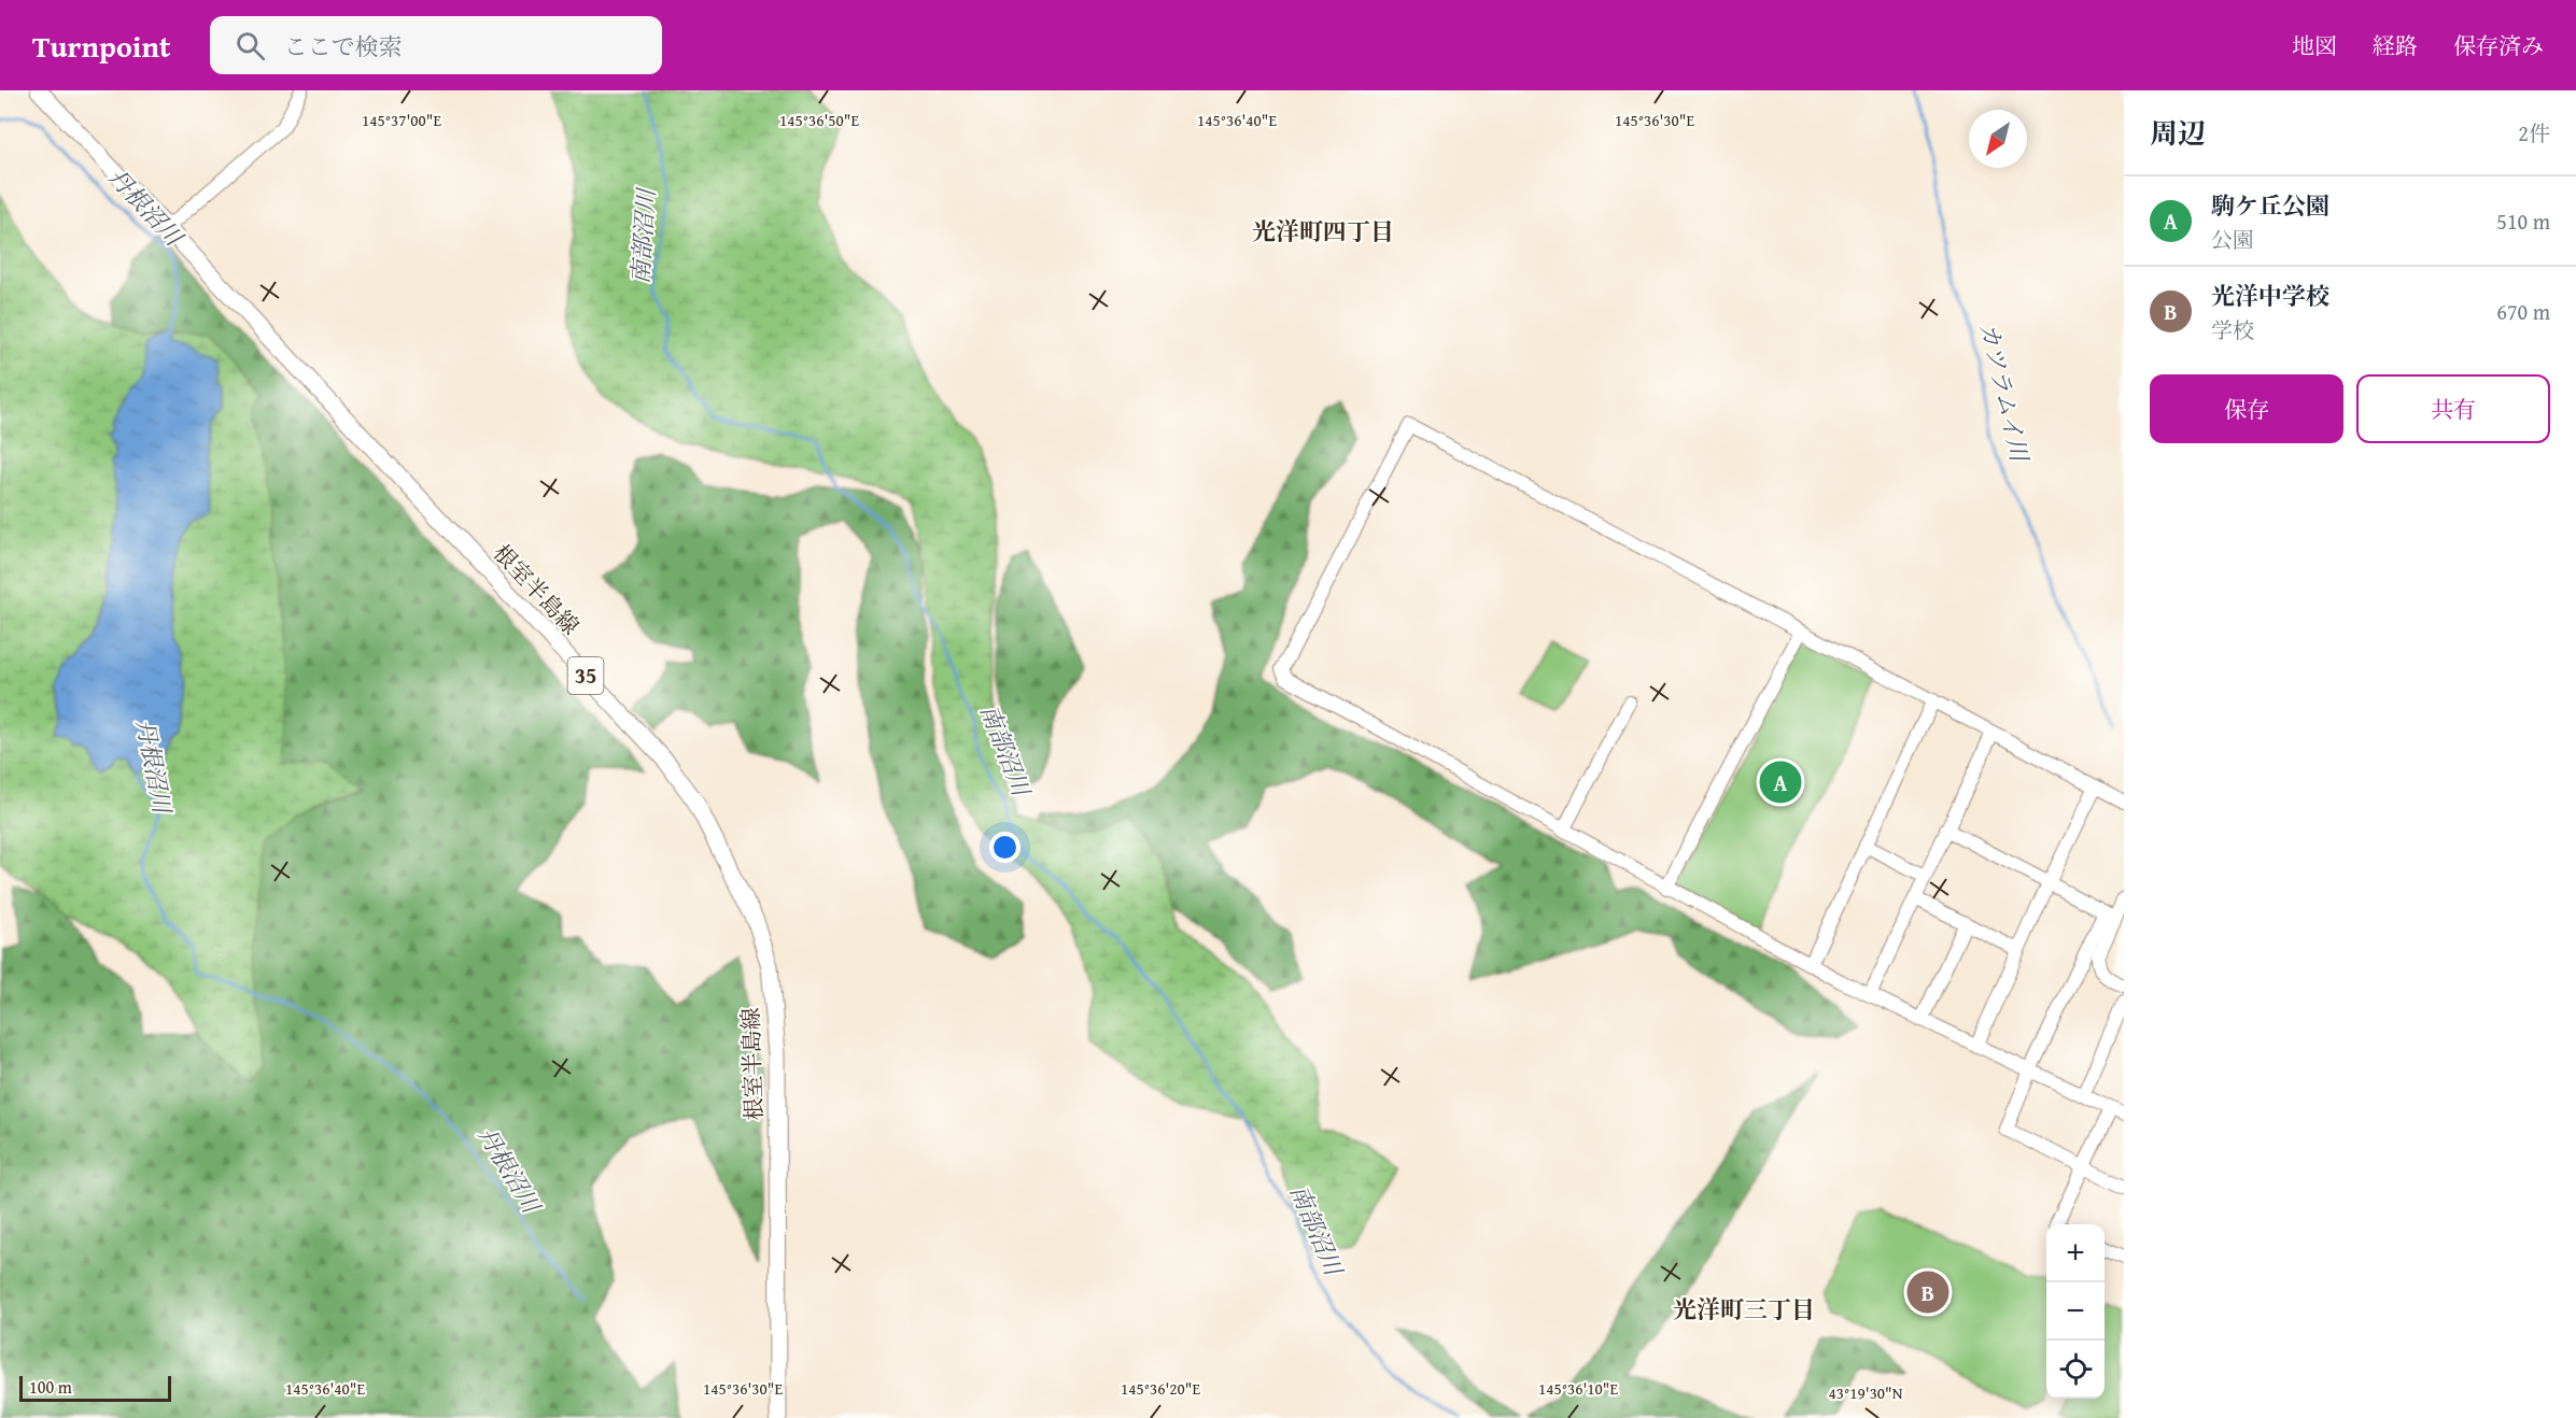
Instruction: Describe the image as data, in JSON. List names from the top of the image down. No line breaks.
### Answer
{"streets":{"main road":["根室半島線","35"]},"districts":["光洋町四丁目","光洋町三丁目"],"water":["丹根沼川","南部沼川","カツラムイ川"],"scale_bar":"100 m","north":"bottom left","page":{"header":"Turnpoint","search":"ここで検索","nav":["地図","経路","保存済み"],"heading":["周辺","2件"],"list":[{"mark":"A","name":"駒ケ丘公園","note":"公園","value":"510 m"},{"mark":"B","name":"光洋中学校","note":"学校","value":"670 m"}],"buttons":["保存","共有"],"pins":["A","B"],"map_buttons":["+","−"],"scale":"100 m"},"coordinates":["145°37'00\"E","145°36'50\"E","145°36'40\"E","145°36'30\"E","145°36'20\"E","145°36'10\"E","43°19'30\"N"]}
